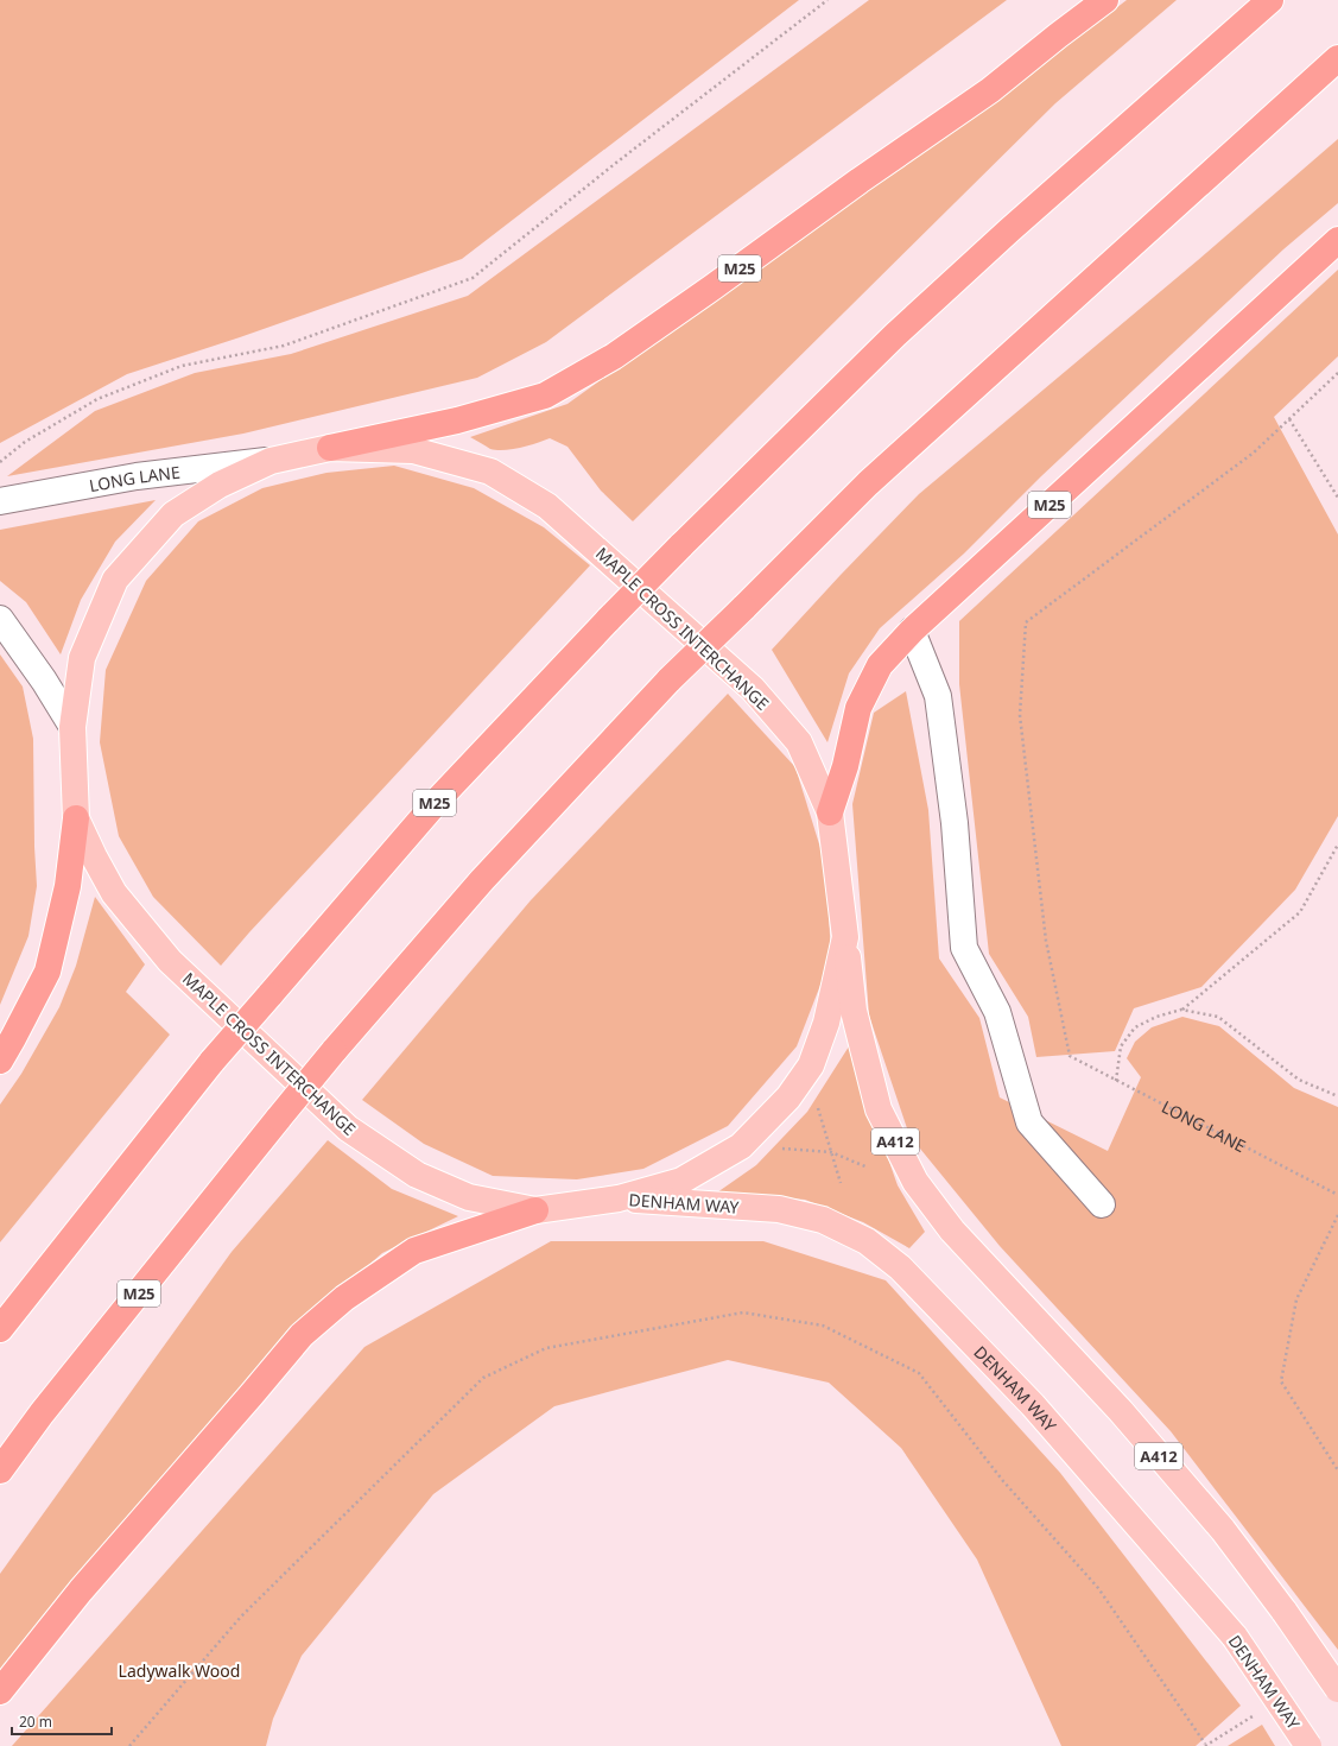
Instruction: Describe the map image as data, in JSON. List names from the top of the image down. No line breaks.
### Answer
{"streets":{"highway":["M25"],"main road":["MAPLE CROSS INTERCHANGE","A412","DENHAM WAY"],"street":["LONG LANE"]},"crossings":[["M25","MAPLE CROSS INTERCHANGE"],["LONG LANE","MAPLE CROSS INTERCHANGE"],["MAPLE CROSS INTERCHANGE","A412"],["MAPLE CROSS INTERCHANGE","DENHAM WAY"]],"parks":["Ladywalk Wood"],"scale_bar":"20 m"}
